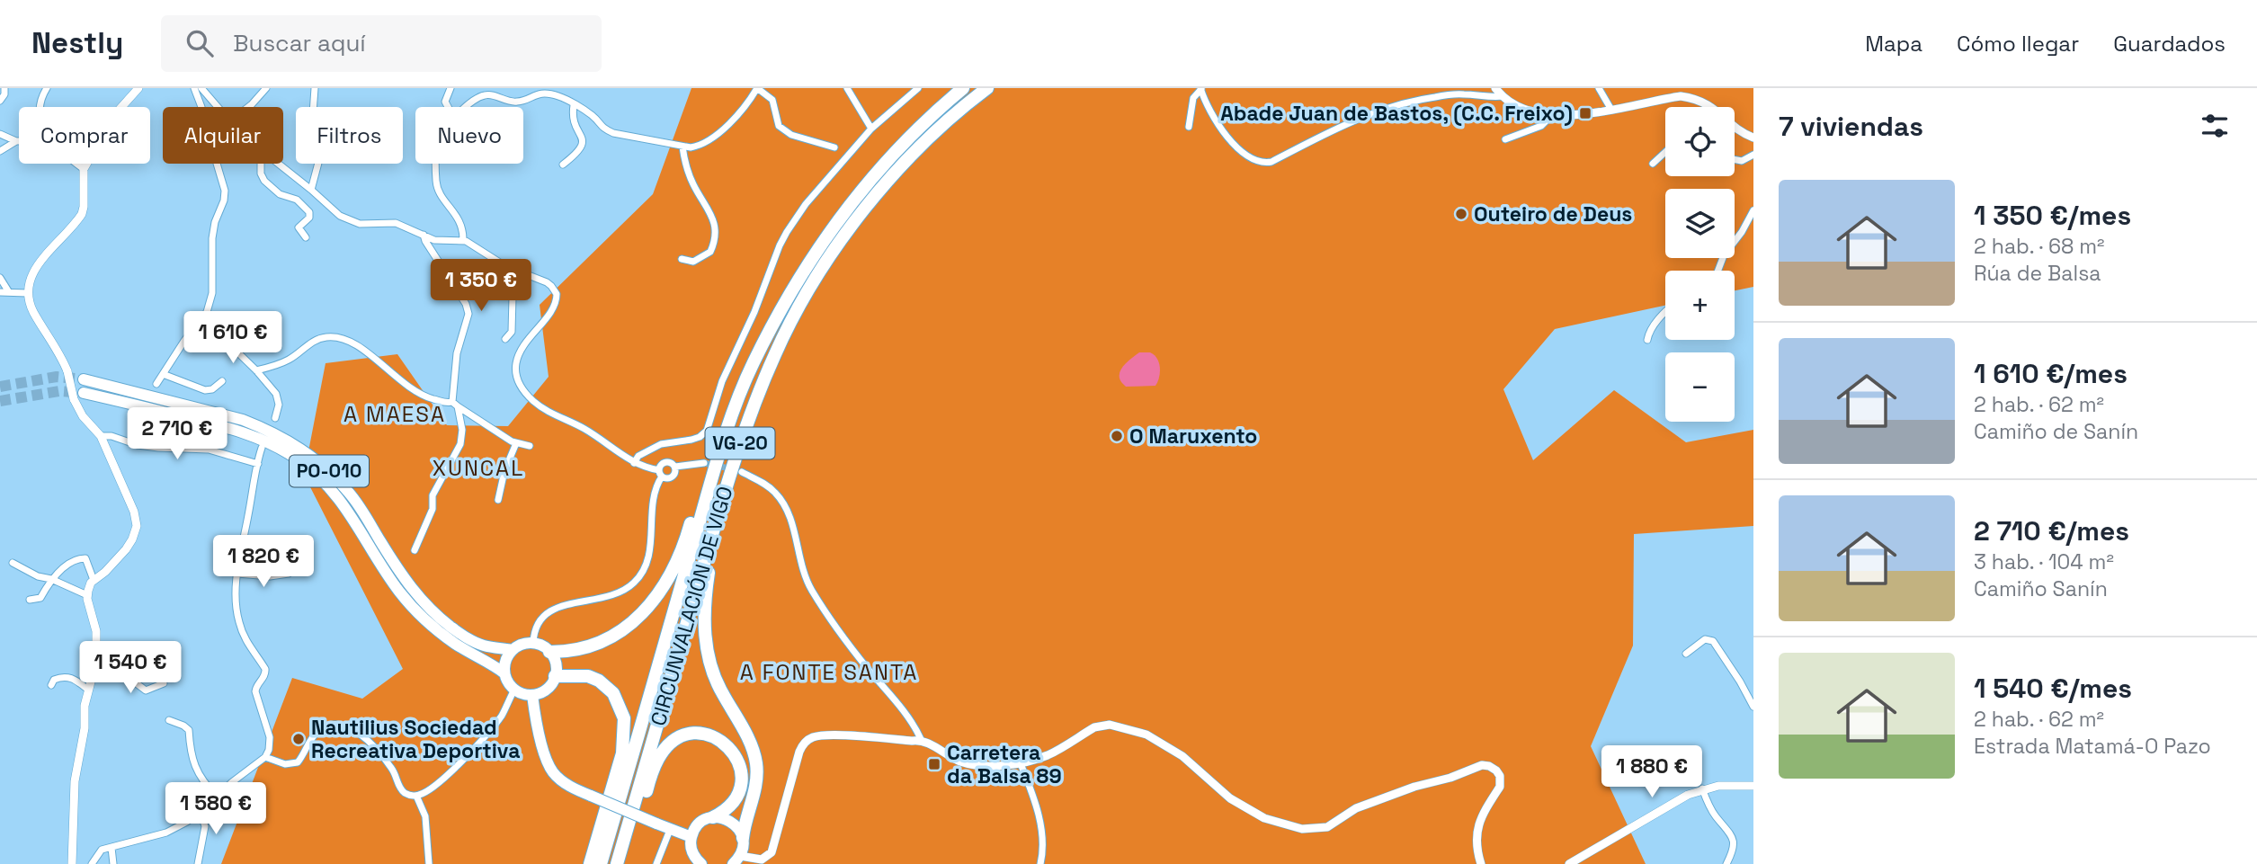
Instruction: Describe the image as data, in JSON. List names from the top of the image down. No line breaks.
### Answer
{"streets":{"highway":["VG-20","CIRCUNVALACIÓN DE VIGO"],"main road":["PO-010"]},"districts":["A MAESA","XUNCAL","A FONTE SANTA"],"places":{"transit":["Abade Juan de Bastos, (C.C. Freixo)","Carretera da Balsa 89"],"other":["Outeiro de Deus","O Maruxento","Nautilius Sociedad Recreativa Deportiva"]},"page":{"header":"Nestly","search":"Buscar aquí","nav":["Mapa","Cómo llegar","Guardados"],"heading":"7 viviendas","map_buttons":["+","−"],"chip":["Comprar","Alquilar","Filtros","Nuevo"],"list":[{"name":"1 350 €/mes","note":"2 hab. · 68 m² · Rúa de Balsa"},{"name":"1 610 €/mes","note":"2 hab. · 62 m² · Camiño de Sanín"},{"name":"2 710 €/mes","note":"3 hab. · 104 m² · Camiño Sanín"},{"name":"1 540 €/mes","note":"2 hab. · 62 m² · Estrada Matamá-O Pazo"}],"price":["1 350 €","1 610 €","2 710 €","1 820 €","1 540 €","1 880 €","1 580 €"]}}
